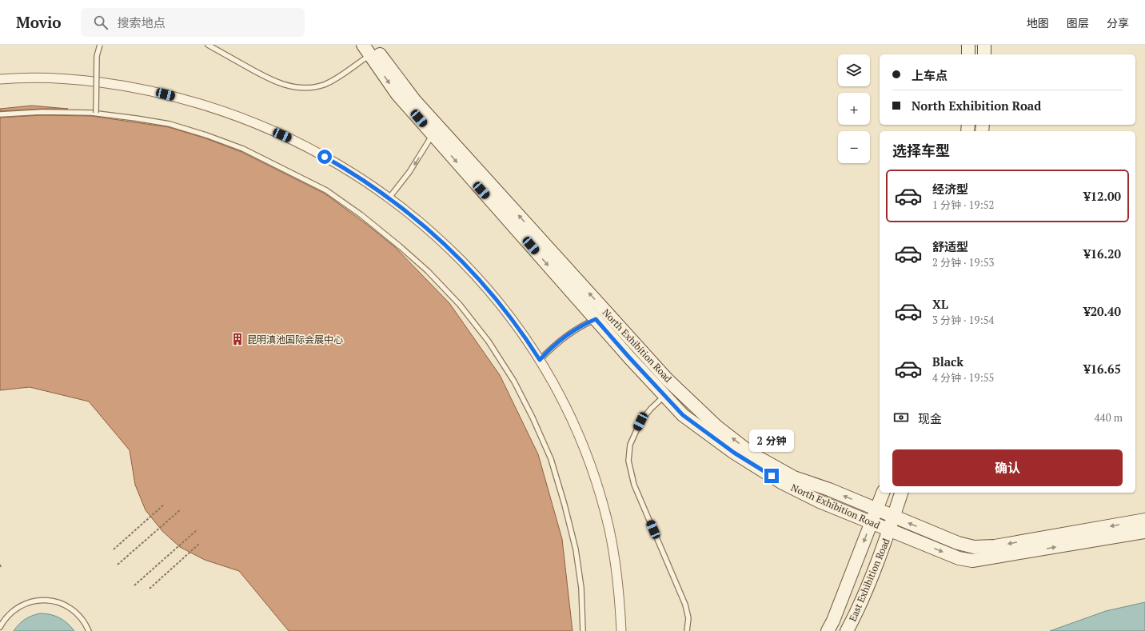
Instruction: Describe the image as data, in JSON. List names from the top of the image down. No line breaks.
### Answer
{"streets":{"street":["North Exhibition Road","East Exhibition Road"]},"crossings":[["North Exhibition Road","East Exhibition Road"]],"places":{"building":["昆明滇池国际会展中心"]},"page":{"header":"Movio","search":"搜索地点","nav":["地图","图层","分享"],"map_buttons":["+","−"],"banner":["上车点","North Exhibition Road"],"heading":"选择车型","list":[{"name":"经济型","note":"1 分钟 · 19:52","value":"¥12.00"},{"name":"舒适型","note":"2 分钟 · 19:53","value":"¥16.20"},{"name":"XL","note":"3 分钟 · 19:54","value":"¥20.40"},{"name":"Black","note":"4 分钟 · 19:55","value":"¥16.65"}],"pay":["现金","440 m"],"bubble":"2 分钟","buttons":"确认"}}
